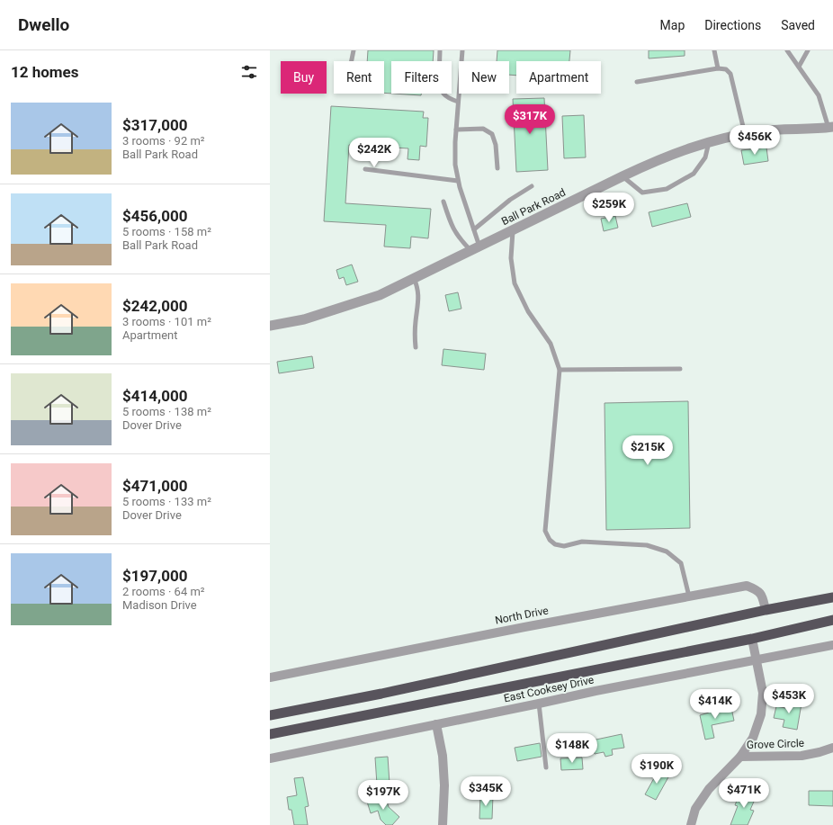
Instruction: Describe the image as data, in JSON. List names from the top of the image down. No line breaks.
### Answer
{"streets":{"street":["Ball Park Road","North Drive","East Cooksey Drive","Grove Circle"]},"page":{"header":"Dwello","nav":["Map","Directions","Saved"],"heading":"12 homes","chip":["Buy","Rent","Filters","New","Apartment"],"list":[{"name":"$317,000","note":"3 rooms · 92 m² · Ball Park Road"},{"name":"$456,000","note":"5 rooms · 158 m² · Ball Park Road"},{"name":"$242,000","note":"3 rooms · 101 m² · Apartment"},{"name":"$414,000","note":"5 rooms · 138 m² · Dover Drive"},{"name":"$471,000","note":"5 rooms · 133 m² · Dover Drive"},{"name":"$197,000","note":"2 rooms · 64 m² · Madison Drive"}],"price":["$317K","$456K","$242K","$259K","$215K","$453K","$414K","$148K","$190K","$345K","$471K","$197K"]}}
